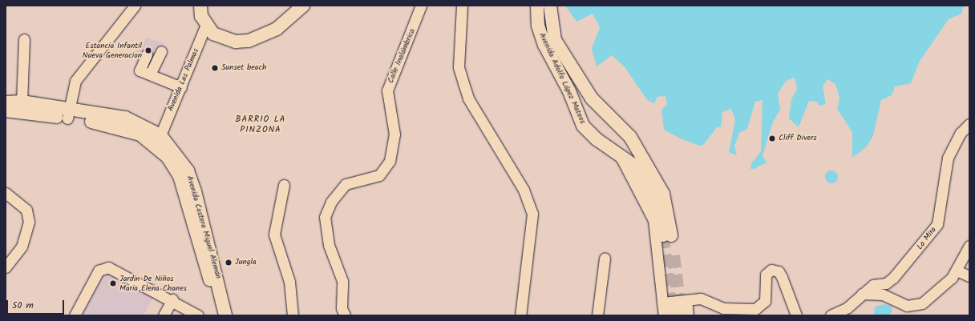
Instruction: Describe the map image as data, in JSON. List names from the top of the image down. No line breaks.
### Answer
{"streets":{"main road":["Avenida Adolfo López Mateos","Avenida Costera Miguel Alemán"],"street":["Calle Inalámbrica","Avenida Las Palmas","La Mira"]},"crossings":[["Avenida Las Palmas","Avenida Costera Miguel Alemán"]],"districts":["BARRIO LA PINZONA"],"places":["Estancia Infantil Nueva Generacion","Sunset beach","Cliff Divers","Jungla","Jardin De Niños Maria Elena Chanes"],"scale_bar":"50 m"}
